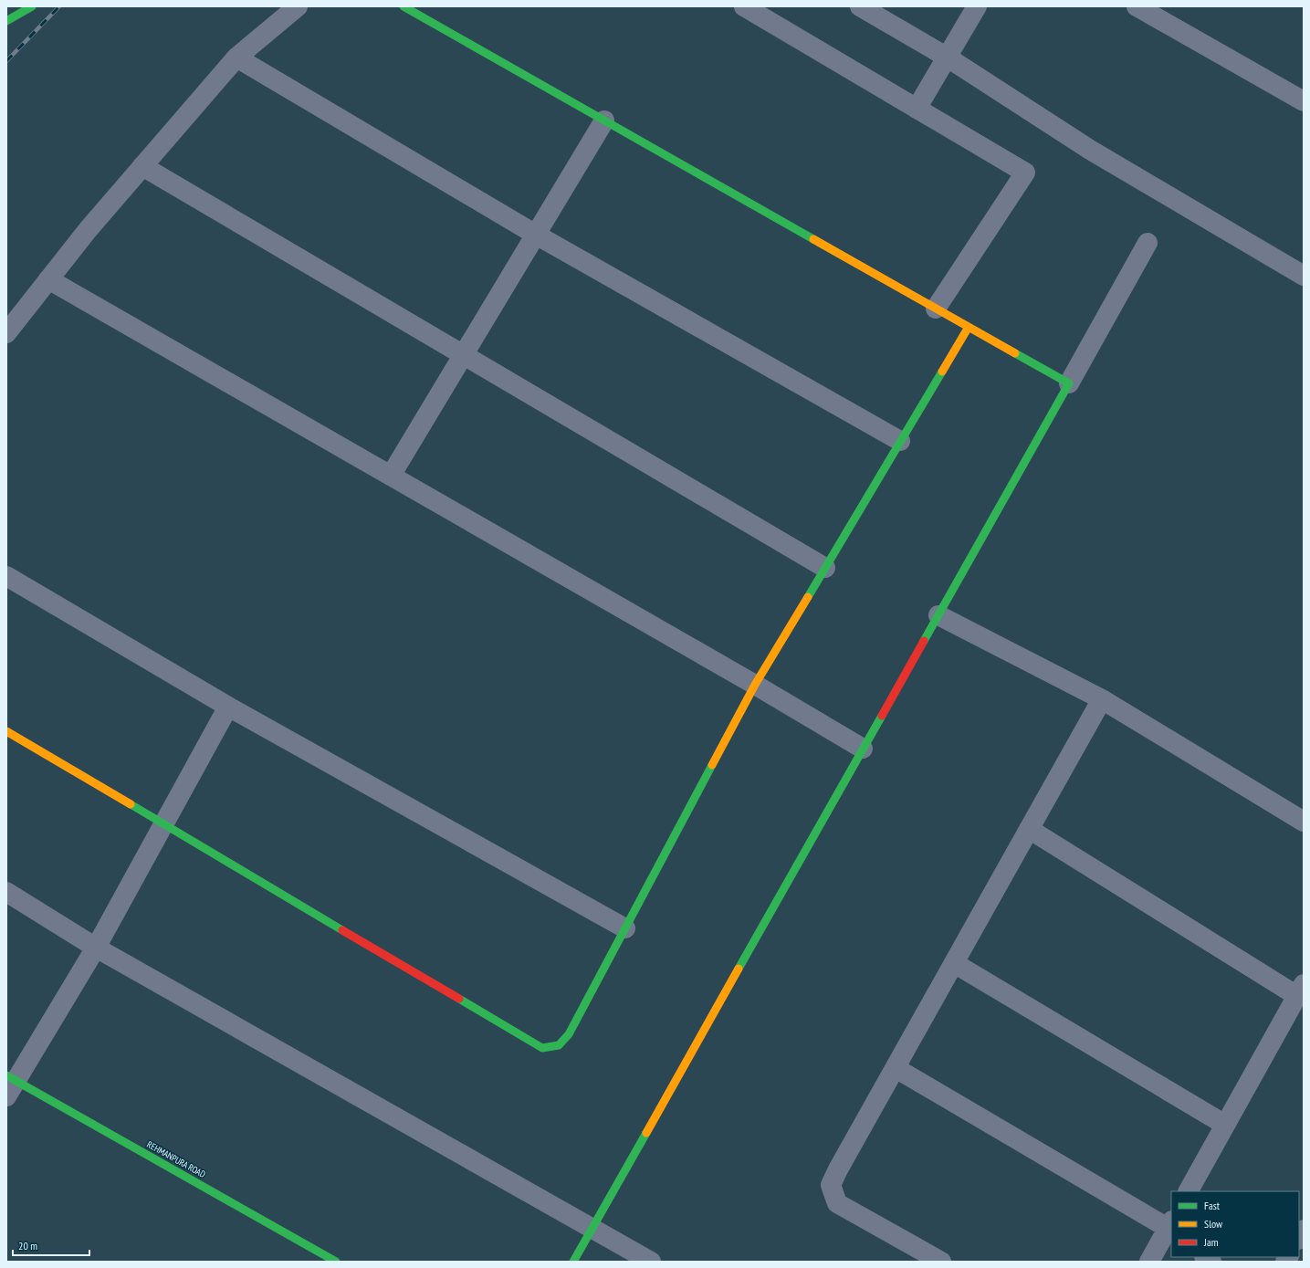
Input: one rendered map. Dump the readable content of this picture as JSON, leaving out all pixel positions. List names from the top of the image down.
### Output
{
  "streets": {
    "street": ["REHMANPURA ROAD"]
  },
  "legend": ["Fast", "Slow", "Jam"],
  "scale_bar": "20 m"
}
